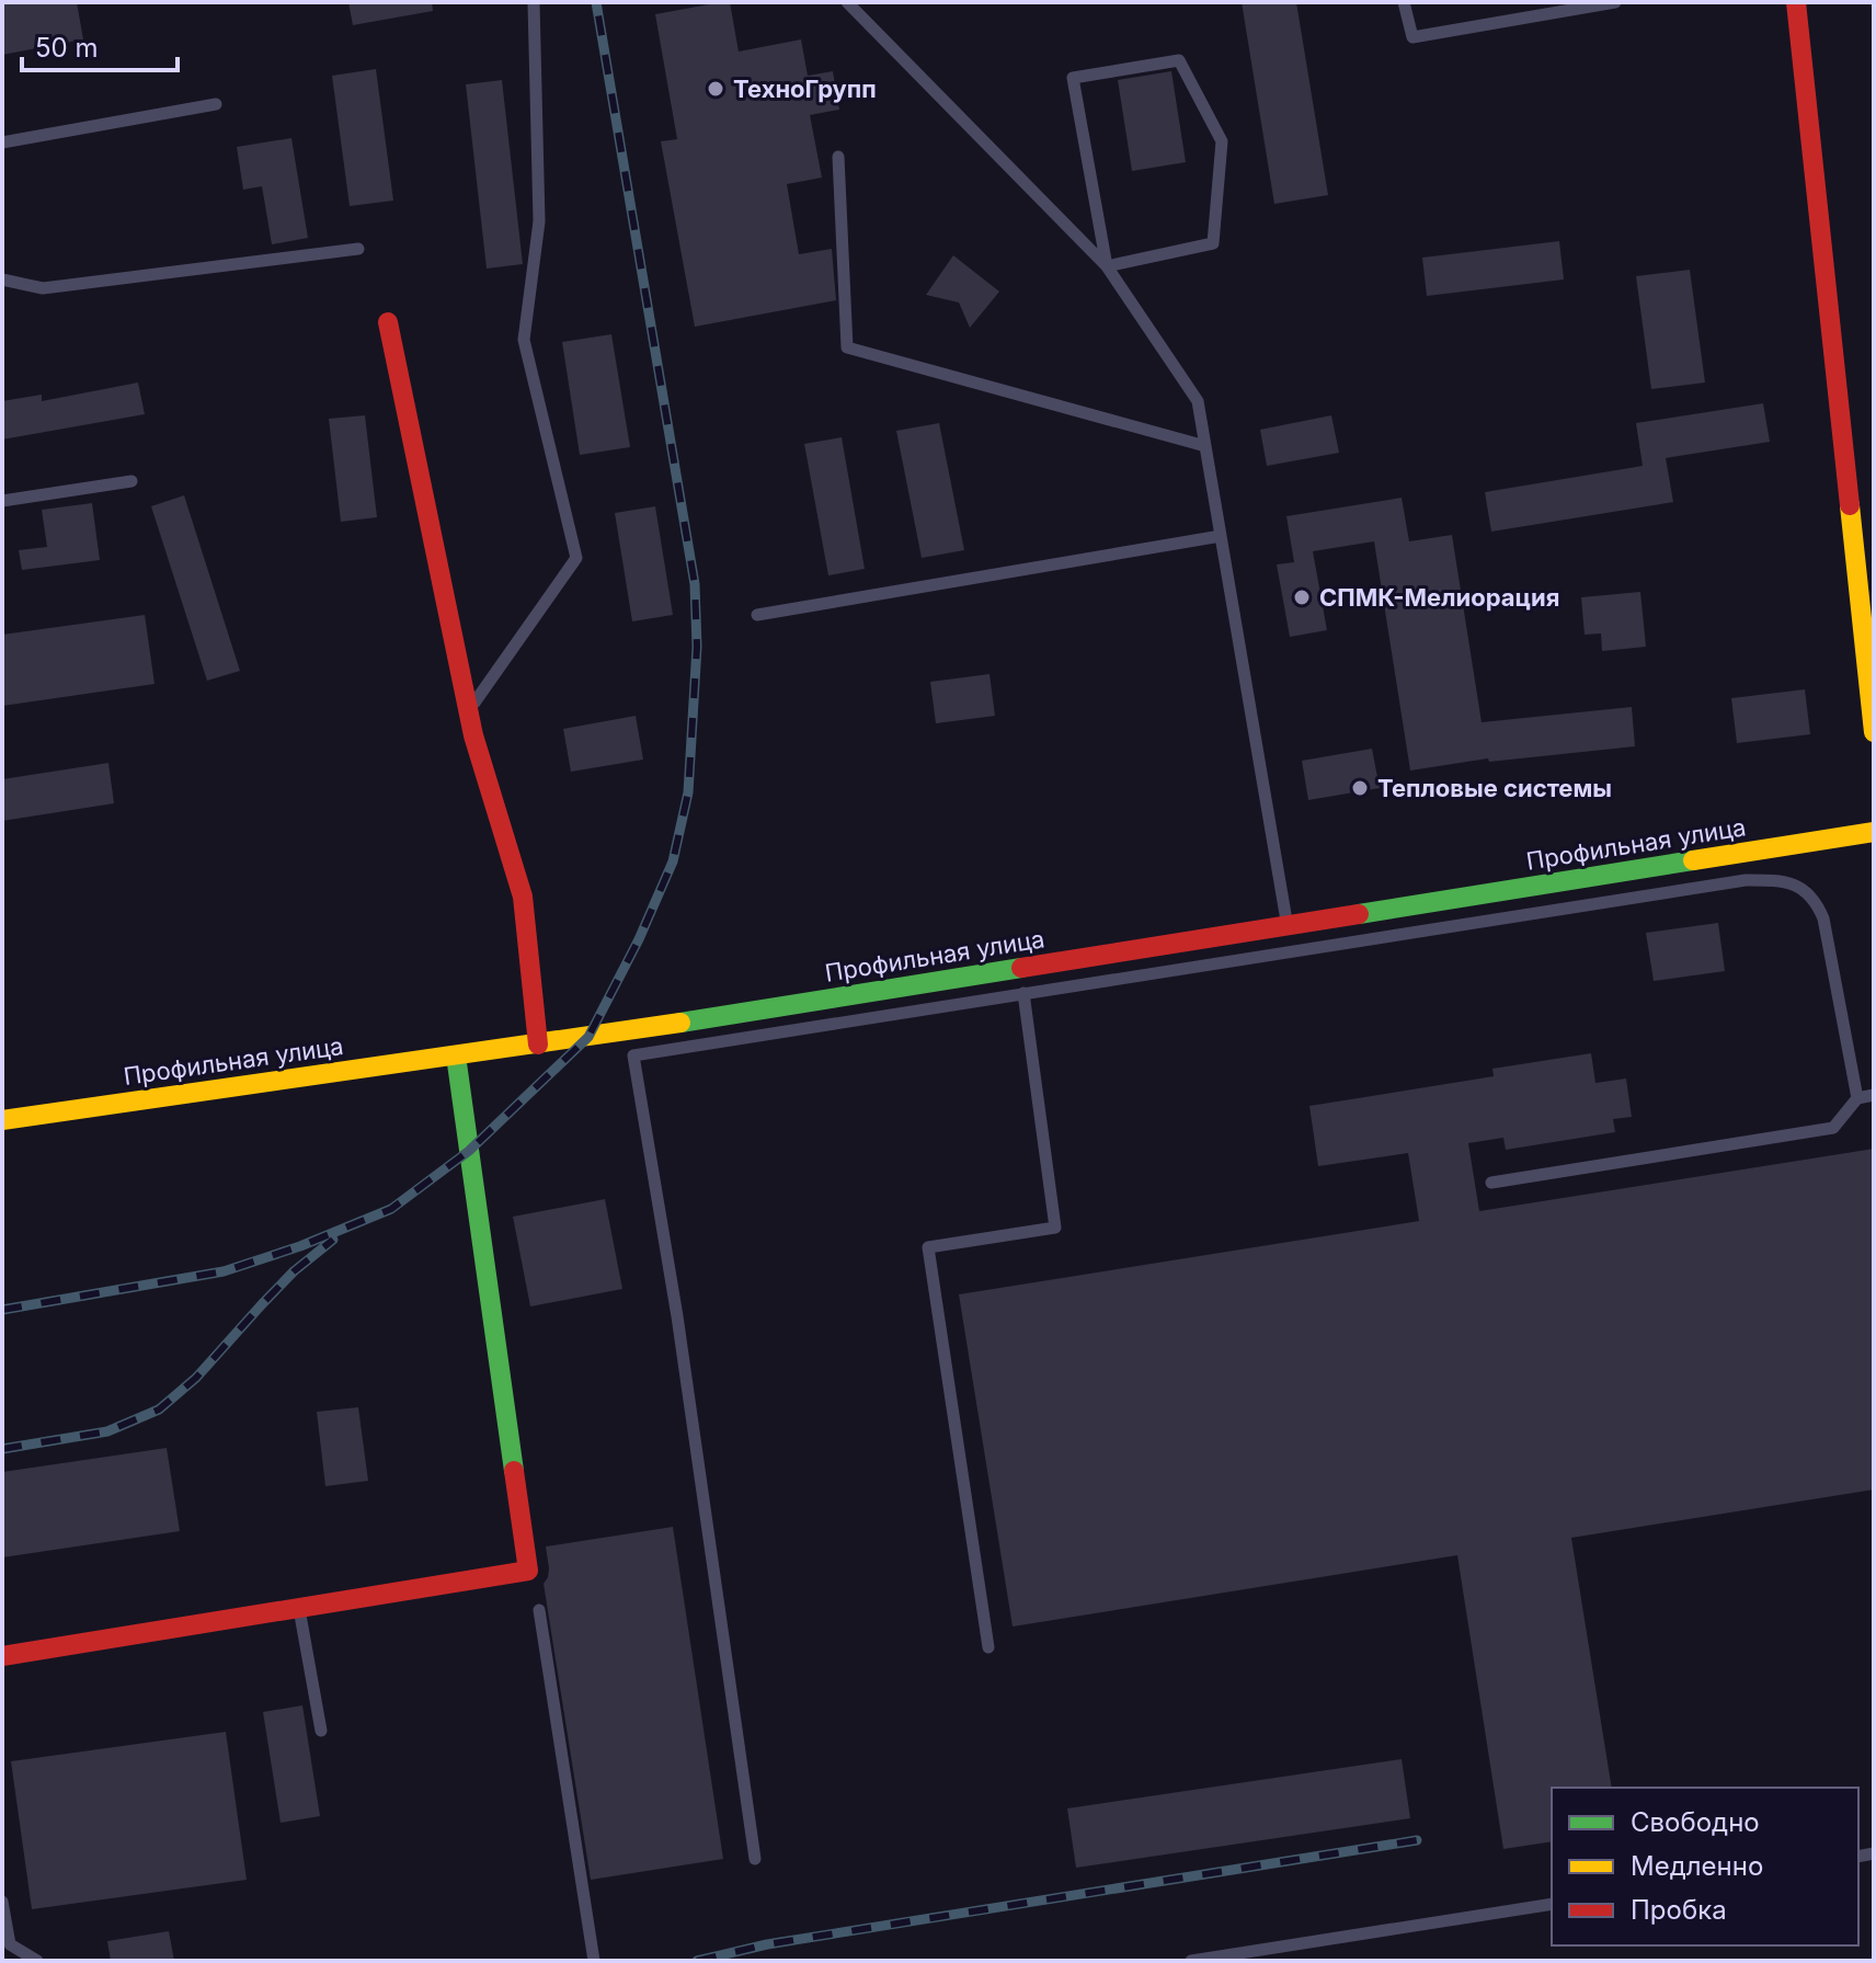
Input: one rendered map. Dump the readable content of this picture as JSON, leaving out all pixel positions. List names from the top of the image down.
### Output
{
  "streets": {
    "street": ["Профильная улица"]
  },
  "places": ["ТехноГрупп", "СПМК-Мелиорация", "Тепловые системы"],
  "legend": ["Свободно", "Медленно", "Пробка"],
  "scale_bar": "50 m"
}
